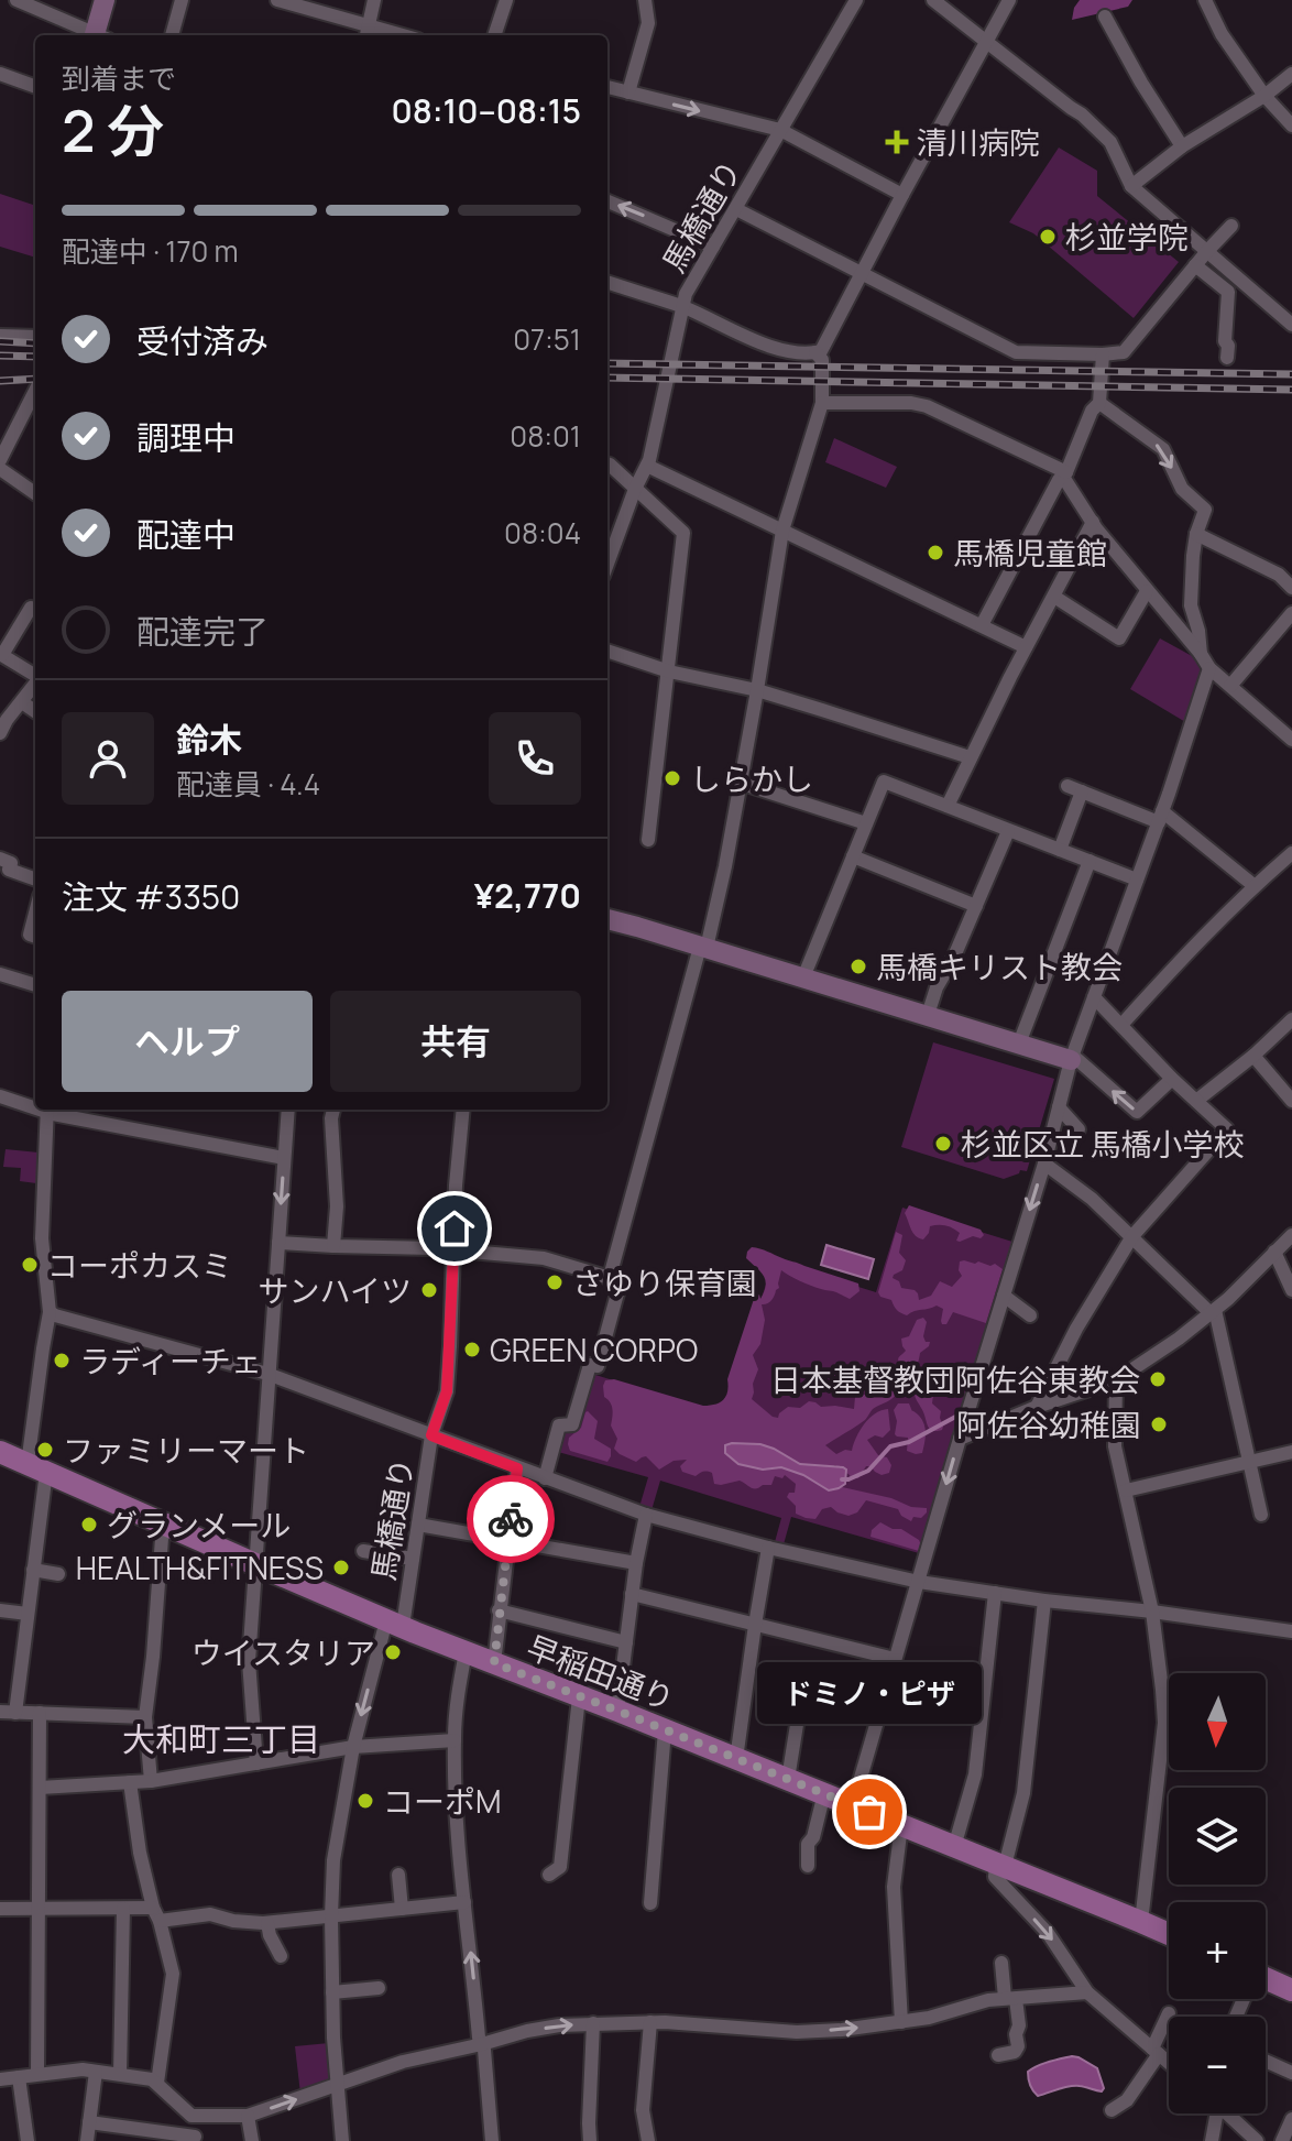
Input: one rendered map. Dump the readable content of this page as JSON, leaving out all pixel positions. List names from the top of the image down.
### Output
{
  "streets": {
    "main road": ["早稲田通り"],
    "street": ["馬橋通り"]
  },
  "crossings": [
    ["馬橋通り", "早稲田通り"]
  ],
  "districts": ["大和町三丁目"],
  "places": {
    "health": ["清川病院"],
    "other": [
      "杉並学院",
      "馬橋児童館",
      "しらかし",
      "馬橋キリスト教会",
      "杉並区立 馬橋小学校",
      "コーポカスミ",
      "さゆり保育園",
      "サンハイツ",
      "GREEN CORPO",
      "ラディーチェ",
      "日本基督教団阿佐谷東教会",
      "阿佐谷幼稚園",
      "ファミリーマート",
      "グランメール",
      "HEALTH&FITNESS",
      "ウイスタリア",
      "コーポM",
      "ドミノ・ピザ"
    ]
  },
  "north": "bottom",
  "page": {
    "heading": ["2 分", "到着まで", "08:10–08:15"],
    "panel": [
      "鈴木",
      "配達員 · 4.4",
      "注文 #3350",
      "¥2,770"
    ],
    "bar": "配達中 · 170 m",
    "list": [
      ["受付済み", "07:51"],
      ["調理中", "08:01"],
      ["配達中", "08:04"],
      "配達完了"
    ],
    "buttons": ["ヘルプ", "共有"],
    "bubble": "ドミノ・ピザ",
    "map_buttons": ["+", "−"]
  }
}
